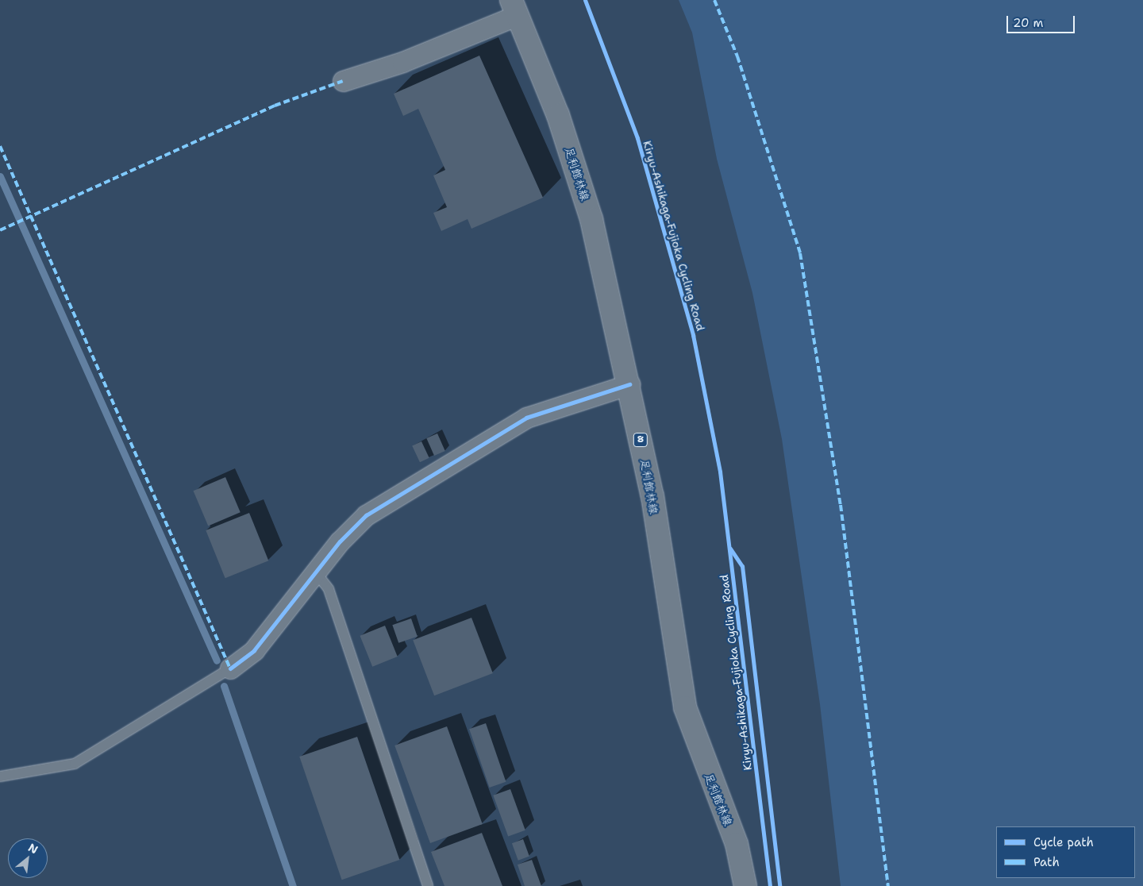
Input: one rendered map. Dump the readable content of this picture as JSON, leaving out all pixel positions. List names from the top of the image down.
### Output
{
  "streets": {
    "main road": ["足利館林線", "8"],
    "cycle path": ["Kiryu-Ashikaga-Fujioka Cycling Road"]
  },
  "legend": ["Cycle path", "Path"],
  "scale_bar": "20 m",
  "north": "top right"
}
